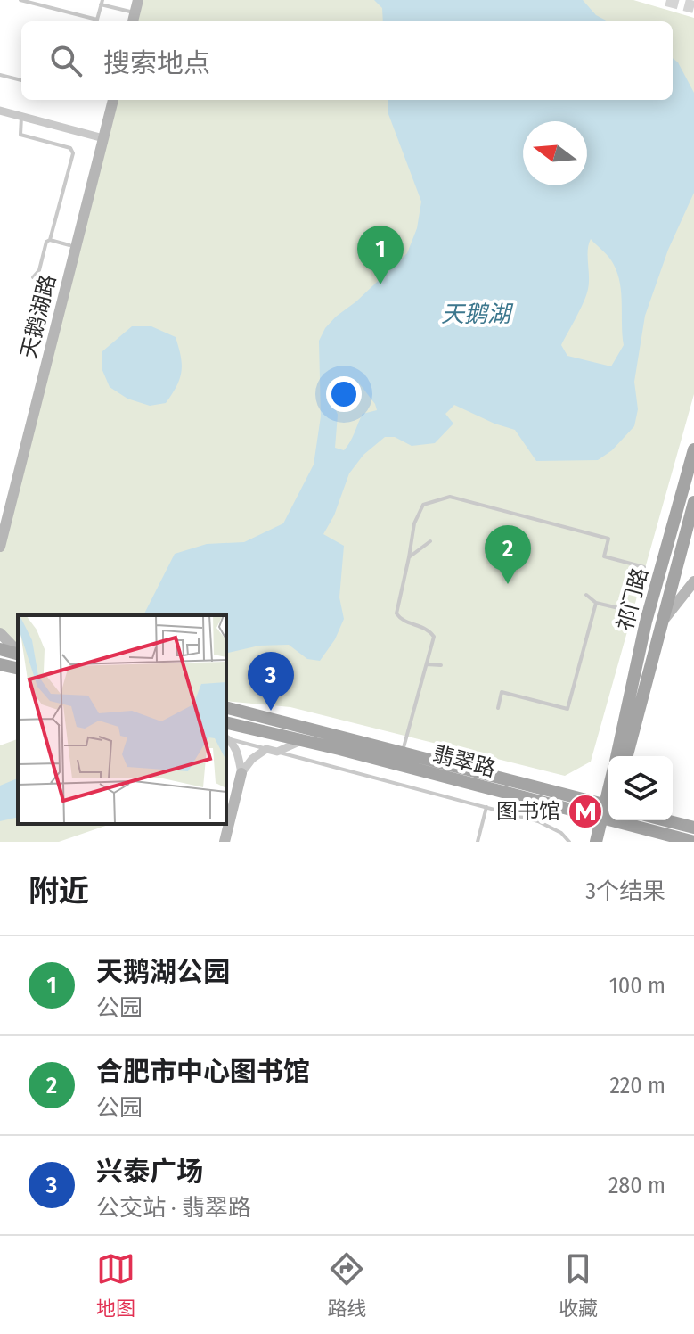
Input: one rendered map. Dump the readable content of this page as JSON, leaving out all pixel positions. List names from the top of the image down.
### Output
{
  "streets": {
    "main road": ["祁门路", "翡翠路"],
    "street": ["天鹅湖路"]
  },
  "water": ["天鹅湖"],
  "places": {
    "metro station": ["图书馆"]
  },
  "north": "left",
  "page": {
    "search": "搜索地点",
    "pins": ["1", "2", "3"],
    "heading": ["附近", "3个结果"],
    "list": [
      {
        "mark": "1",
        "name": "天鹅湖公园",
        "note": "公园",
        "value": "100 m"
      },
      {
        "mark": "2",
        "name": "合肥市中心图书馆",
        "note": "公园",
        "value": "220 m"
      },
      {
        "mark": "3",
        "name": "兴泰广场",
        "note": "公交站 · 翡翠路",
        "value": "280 m"
      }
    ],
    "nav": ["地图", "路线", "收藏"]
  }
}
